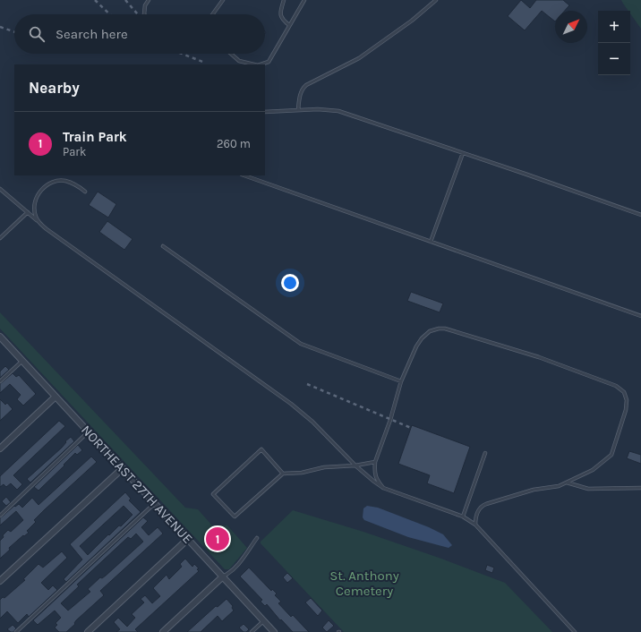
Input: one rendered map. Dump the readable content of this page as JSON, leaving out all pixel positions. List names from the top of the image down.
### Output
{
  "streets": {
    "street": ["NORTHEAST 27TH AVENUE"]
  },
  "parks": ["St. Anthony Cemetery"],
  "north": "top right",
  "page": {
    "map_buttons": ["+", "−"],
    "search": "Search here",
    "heading": "Nearby",
    "list": [
      {
        "mark": "1",
        "name": "Train Park",
        "note": "Park",
        "value": "260 m"
      }
    ],
    "pins": "1"
  }
}
